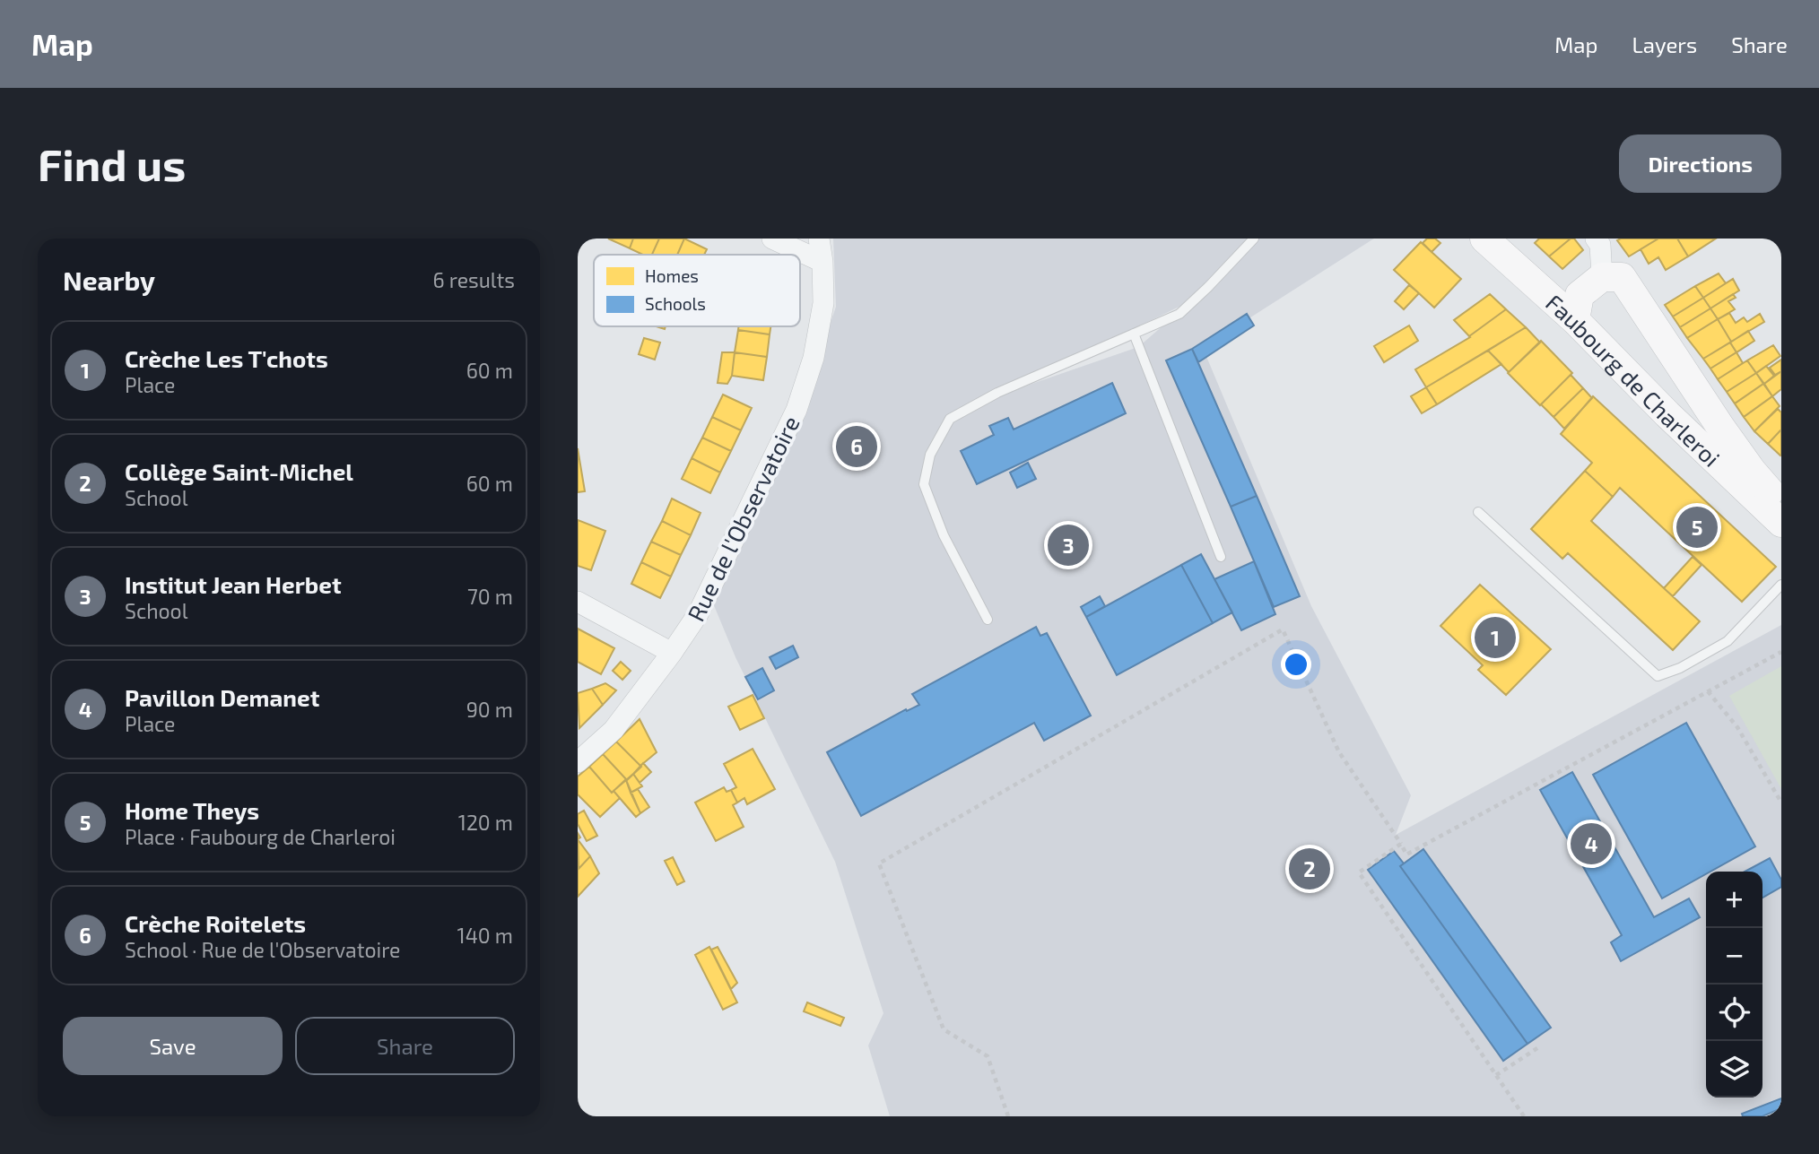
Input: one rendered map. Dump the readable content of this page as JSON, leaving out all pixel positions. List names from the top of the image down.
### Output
{
  "streets": {
    "main road": ["Faubourg de Charleroi"],
    "street": ["Rue de l'Observatoire"]
  },
  "legend": ["Homes", "Schools"],
  "page": {
    "header": "Map",
    "nav": ["Map", "Layers", "Share"],
    "buttons": [
      "Directions",
      ["Save", "Share"]
    ],
    "title": "Find us",
    "heading": ["Nearby", "6 results"],
    "list": [
      {
        "mark": "1",
        "name": "Crèche Les T'chots",
        "note": "Place",
        "value": "60 m"
      },
      {
        "mark": "2",
        "name": "Collège Saint-Michel",
        "note": "School",
        "value": "60 m"
      },
      {
        "mark": "3",
        "name": "Institut Jean Herbet",
        "note": "School",
        "value": "70 m"
      },
      {
        "mark": "4",
        "name": "Pavillon Demanet",
        "note": "Place",
        "value": "90 m"
      },
      {
        "mark": "5",
        "name": "Home Theys",
        "note": "Place · Faubourg de Charleroi",
        "value": "120 m"
      },
      {
        "mark": "6",
        "name": "Crèche Roitelets",
        "note": "School · Rue de l'Observatoire",
        "value": "140 m"
      }
    ],
    "pins": [
      "6",
      "5",
      "3",
      "1",
      "4",
      "2"
    ],
    "map_buttons": ["+", "−"]
  }
}
